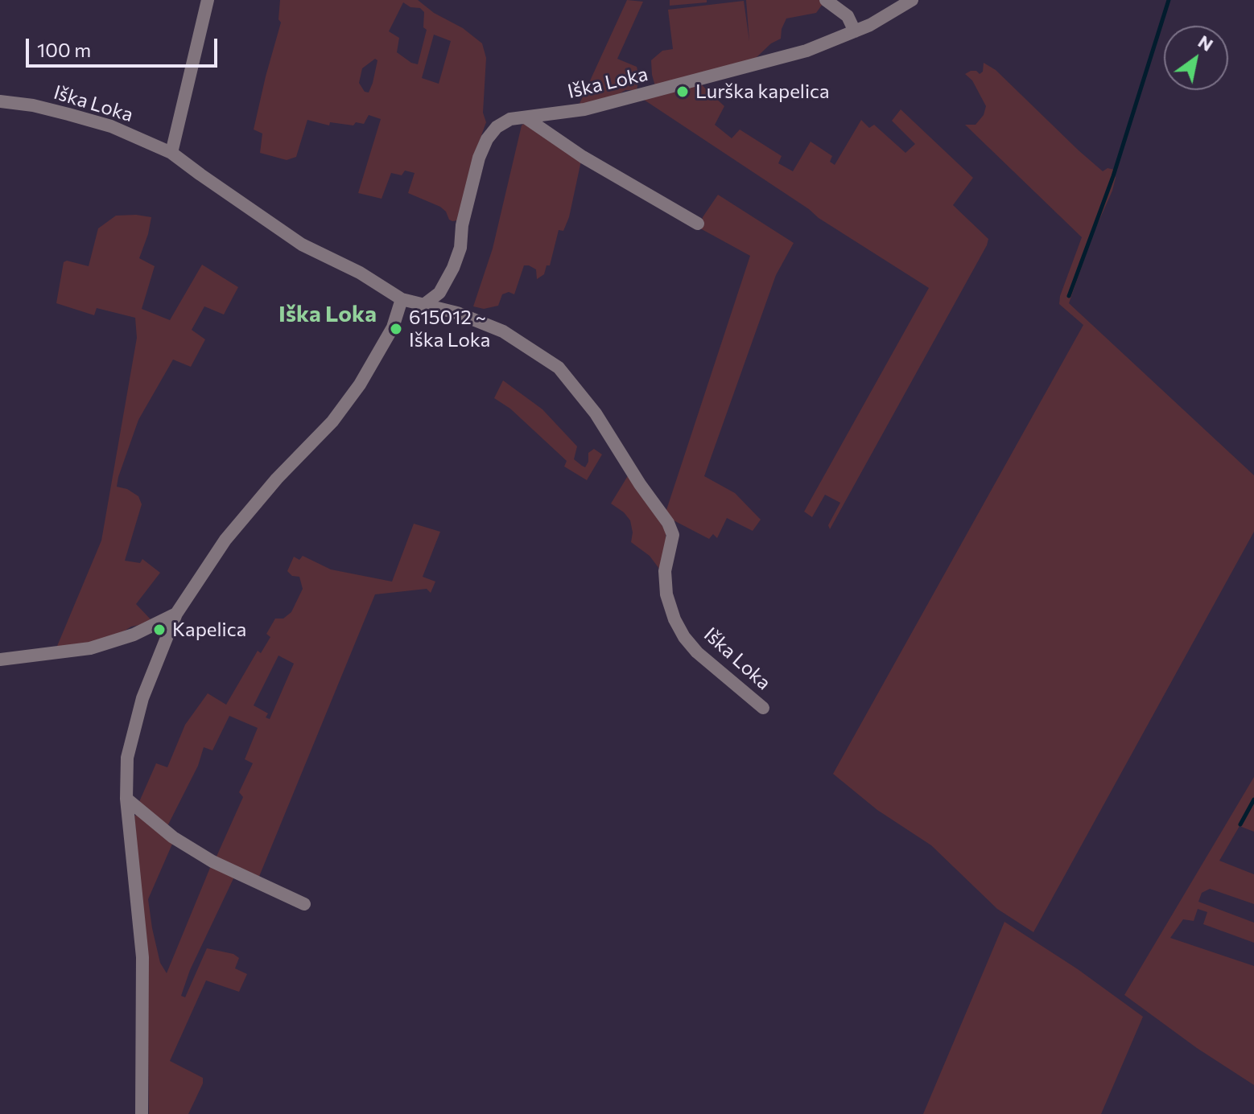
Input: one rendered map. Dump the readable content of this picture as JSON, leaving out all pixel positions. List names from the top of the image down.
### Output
{
  "streets": {
    "street": ["Iška Loka"]
  },
  "districts": ["Iška Loka"],
  "places": ["Lurška kapelica", "615012 ~ Iška Loka", "Kapelica"],
  "scale_bar": "100 m",
  "north": "top right"
}
